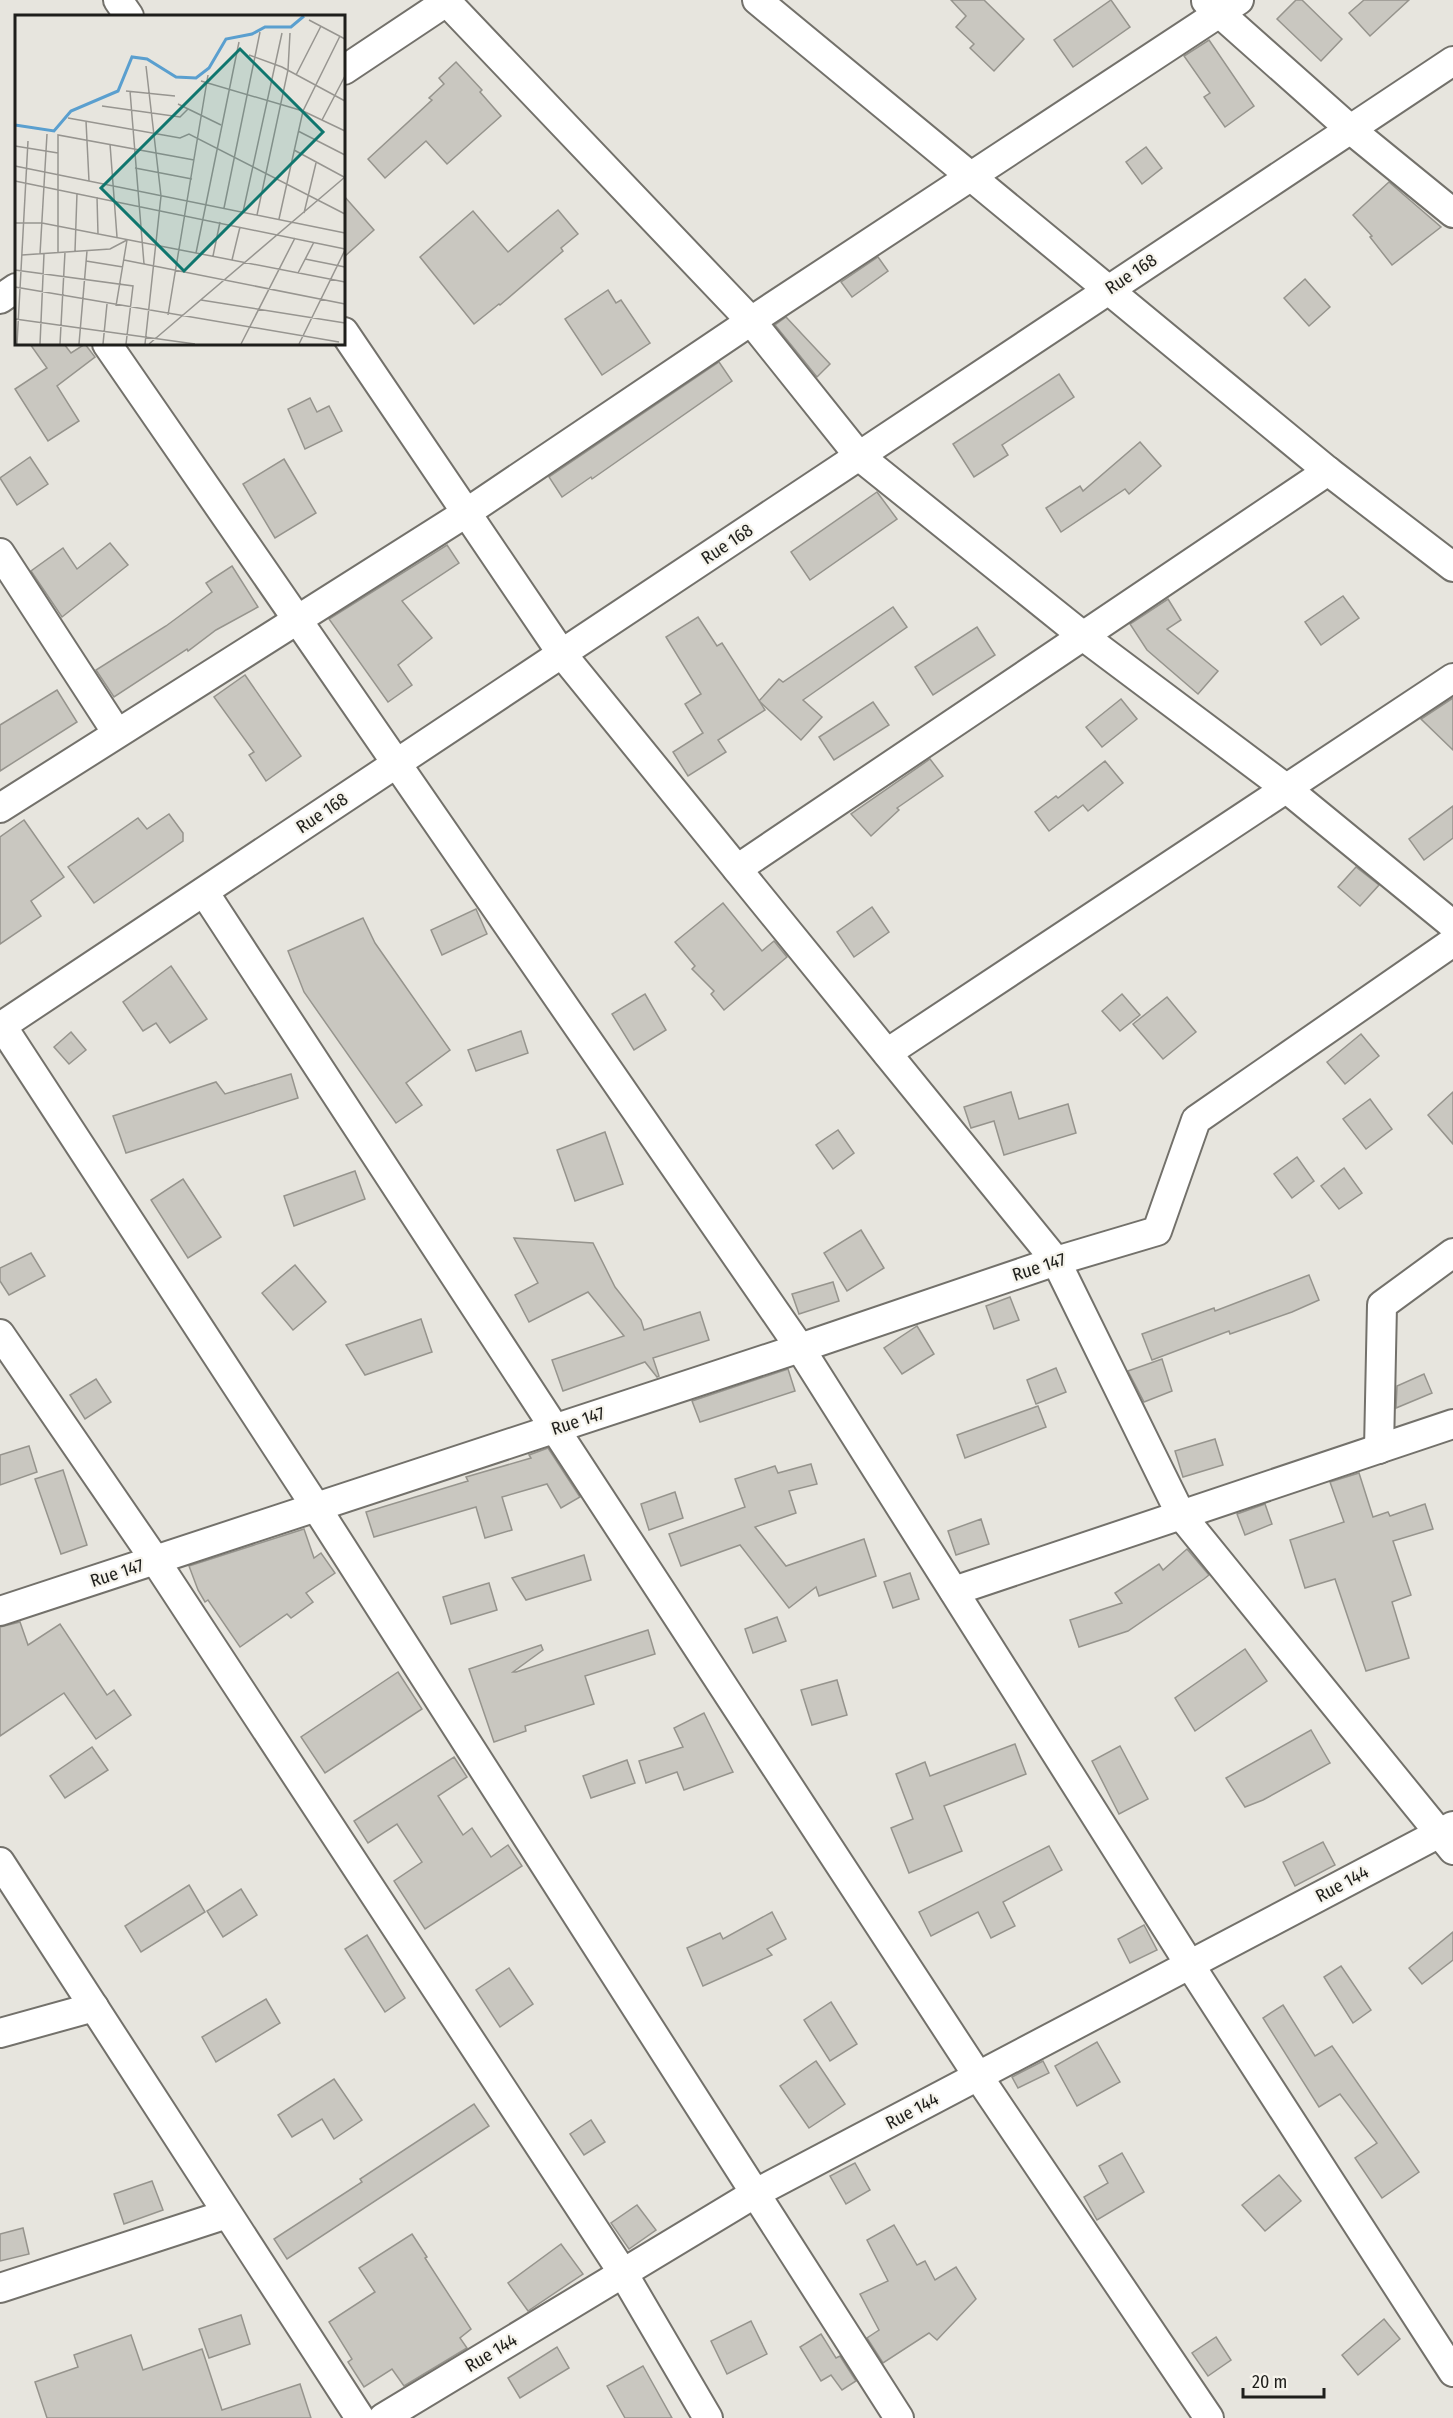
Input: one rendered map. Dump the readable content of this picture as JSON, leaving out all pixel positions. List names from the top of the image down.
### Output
{
  "streets": {
    "street": ["Rue 168", "Rue 147", "Rue 144"]
  },
  "scale_bar": "20 m"
}
